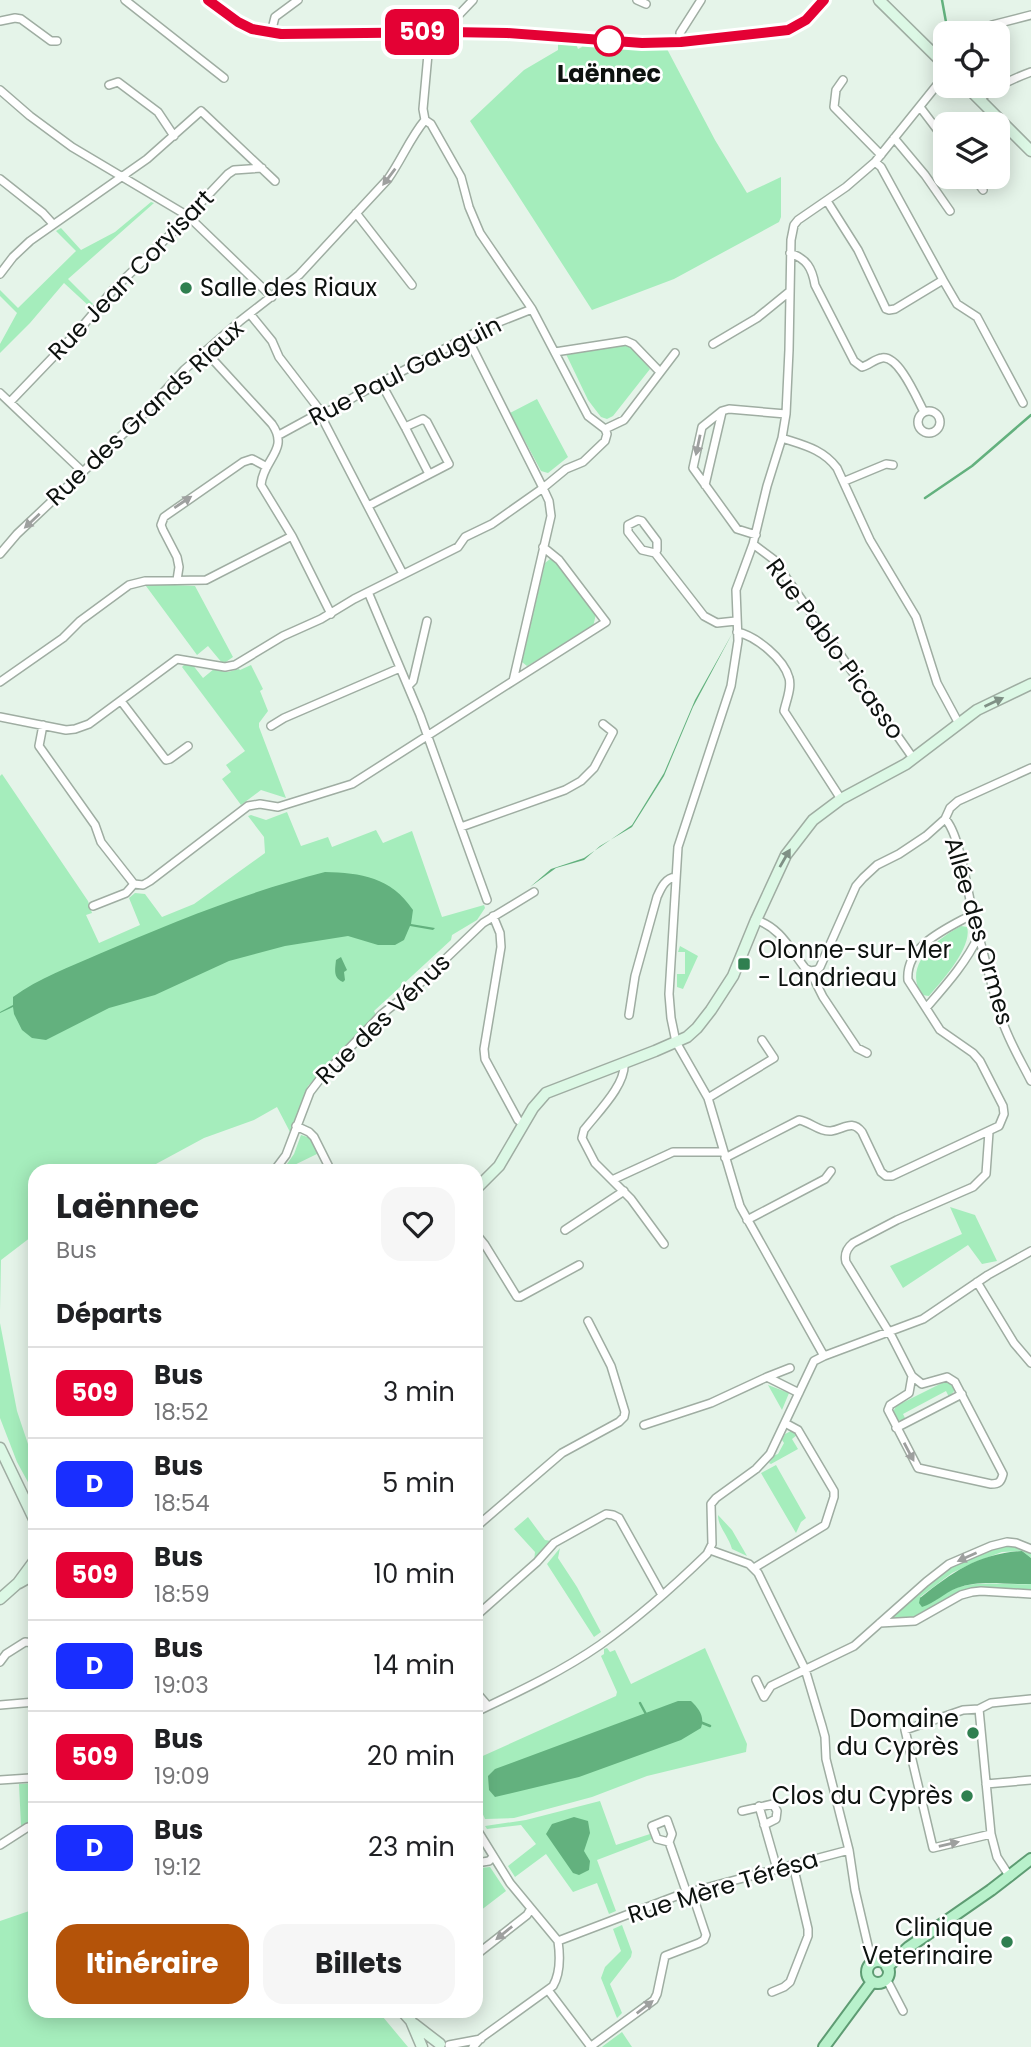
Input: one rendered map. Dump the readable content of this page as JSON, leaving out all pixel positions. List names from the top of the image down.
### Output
{
  "streets": {
    "street": [
      "Rue Jean Corvisart",
      "Rue Paul Gauguin",
      "Rue des Grands Riaux",
      "Rue Pablo Picasso",
      "Allée des Ormes",
      "Rue des Vénus",
      "Rue Mère Térésa"
    ]
  },
  "one_way": ["Rue des Grands Riaux"],
  "places": {
    "other": [
      "Laënnec",
      "Salle des Riaux",
      "Domaine du Cyprès",
      "Clos du Cyprès",
      "Clinique Veterinaire"
    ],
    "transit": ["Olonne-sur-Mer - Landrieau"]
  },
  "lines": ["bus line 509"],
  "page": {
    "on_map": "509",
    "heading": [
      ["Laënnec", "Bus"],
      "Départs"
    ],
    "list": [
      {
        "mark": "509",
        "name": "Bus",
        "note": "18:52",
        "value": "3 min"
      },
      {
        "mark": "D",
        "name": "Bus",
        "note": "18:54",
        "value": "5 min"
      },
      {
        "mark": "509",
        "name": "Bus",
        "note": "18:59",
        "value": "10 min"
      },
      {
        "mark": "D",
        "name": "Bus",
        "note": "19:03",
        "value": "14 min"
      },
      {
        "mark": "509",
        "name": "Bus",
        "note": "19:09",
        "value": "20 min"
      },
      {
        "mark": "D",
        "name": "Bus",
        "note": "19:12",
        "value": "23 min"
      }
    ],
    "buttons": ["Itinéraire", "Billets"]
  }
}
